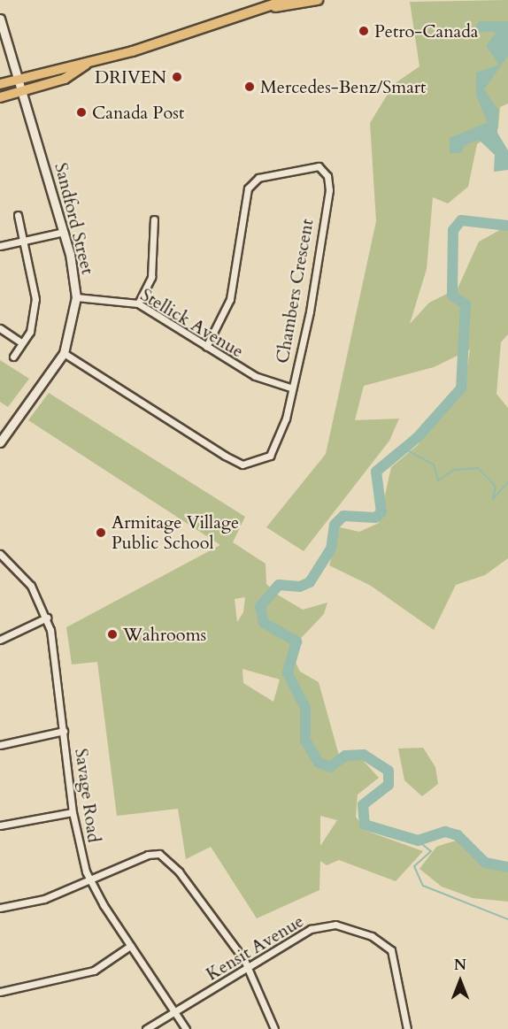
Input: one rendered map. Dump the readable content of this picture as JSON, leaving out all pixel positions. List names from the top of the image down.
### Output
{
  "streets": {
    "street": [
      "Sandford Street",
      "Chambers Crescent",
      "Stellick Avenue",
      "Savage Road",
      "Kensit Avenue"
    ]
  },
  "crossings": [
    ["Sandford Street", "Chambers Crescent"],
    ["Sandford Street", "Stellick Avenue"],
    ["Chambers Crescent", "Stellick Avenue"],
    ["Savage Road", "Kensit Avenue"]
  ],
  "places": [
    "Petro-Canada",
    "DRIVEN",
    "Mercedes-Benz/Smart",
    "Canada Post",
    "Armitage Village Public School",
    "Wahrooms"
  ],
  "north": "top"
}
